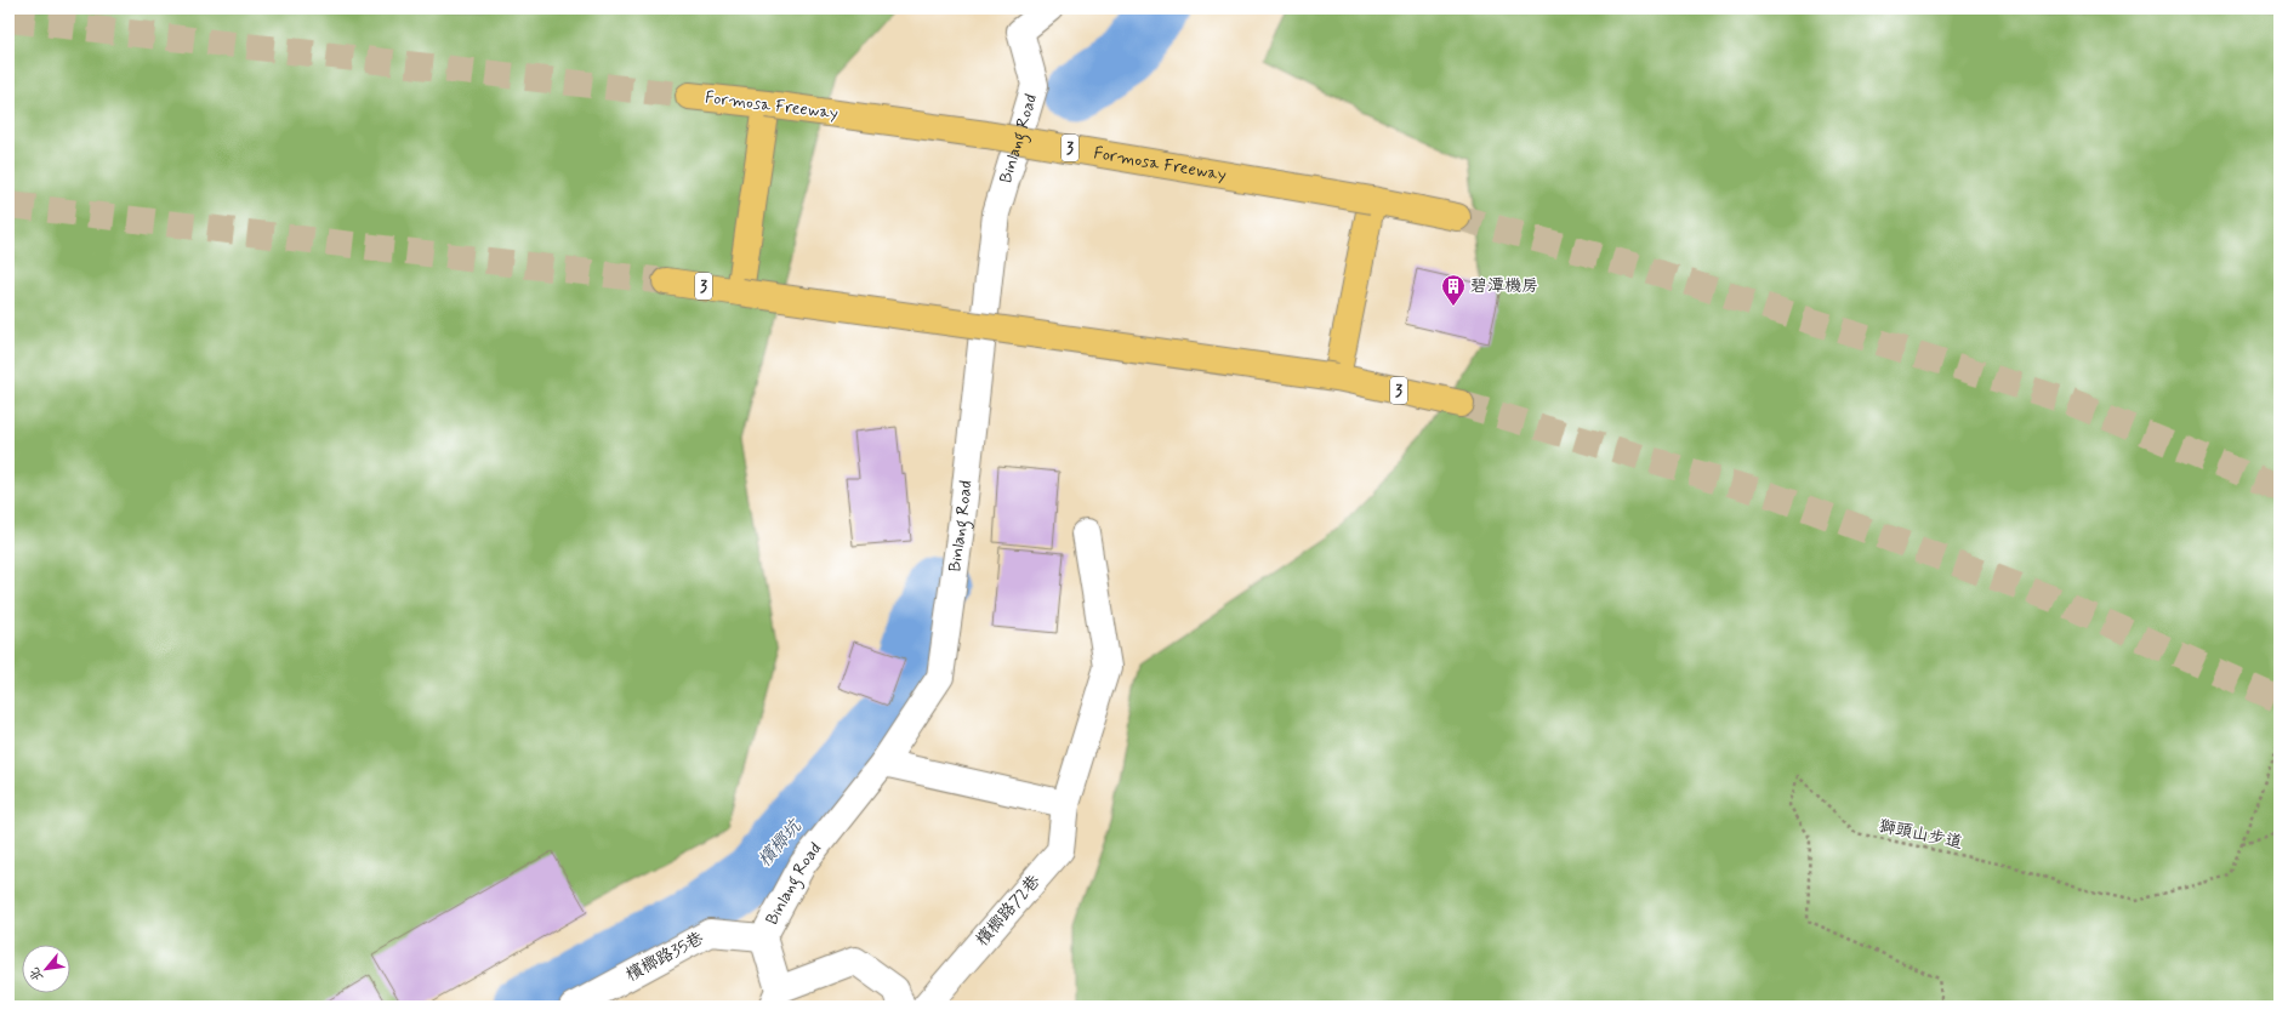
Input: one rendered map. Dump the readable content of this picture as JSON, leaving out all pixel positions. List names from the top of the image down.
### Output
{
  "streets": {
    "highway": ["Formosa Freeway", "3"],
    "street": ["Binlang Road", "檳榔路72巷", "檳榔路35巷"],
    "path": ["獅頭山步道"]
  },
  "crossings": [
    ["Binlang Road", "檳榔路35巷"]
  ],
  "water": ["檳榔坑"],
  "places": {
    "building": ["碧潭機房"]
  },
  "north": "bottom left"
}
